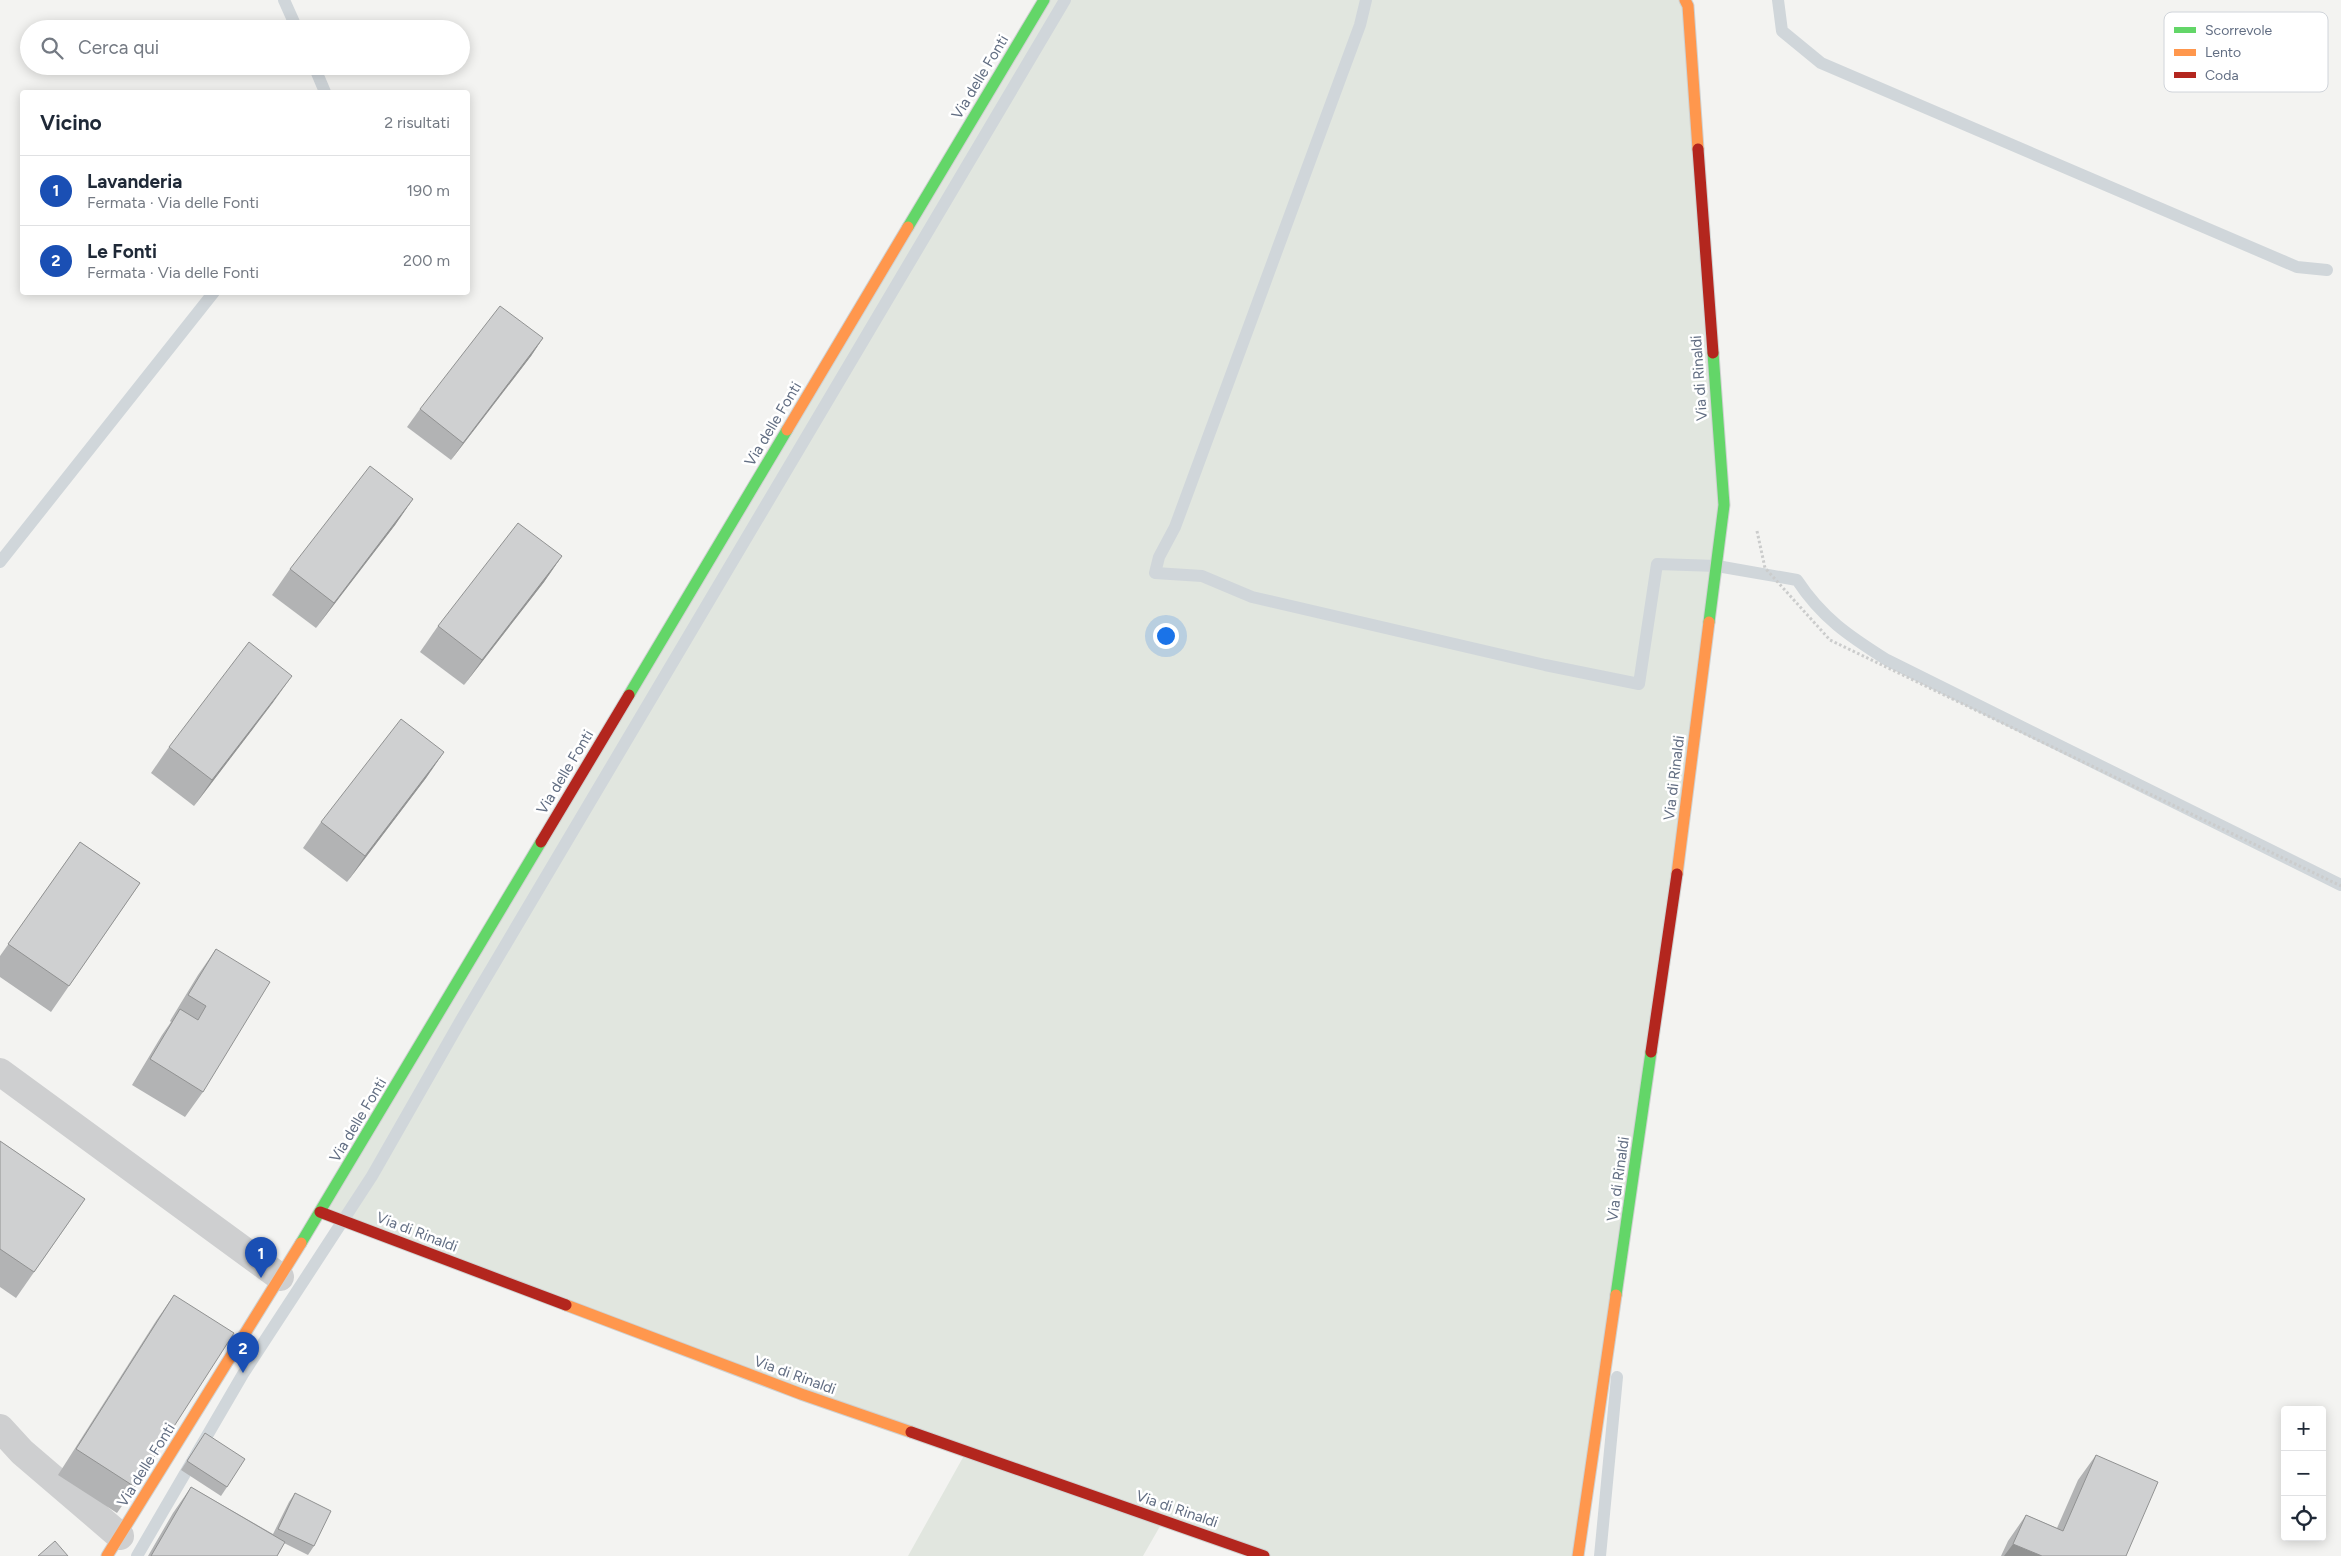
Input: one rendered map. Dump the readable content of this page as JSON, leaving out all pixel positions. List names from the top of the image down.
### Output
{
  "streets": {
    "street": ["Via delle Fonti", "Via di Rinaldi"]
  },
  "crossings": [
    ["Via delle Fonti", "Via di Rinaldi"]
  ],
  "legend": ["Scorrevole", "Lento", "Coda"],
  "page": {
    "search": "Cerca qui",
    "heading": ["Vicino", "2 risultati"],
    "list": [
      {
        "mark": "1",
        "name": "Lavanderia",
        "note": "Fermata · Via delle Fonti",
        "value": "190 m"
      },
      {
        "mark": "2",
        "name": "Le Fonti",
        "note": "Fermata · Via delle Fonti",
        "value": "200 m"
      }
    ],
    "pins": ["1", "2"],
    "map_buttons": ["+", "−"]
  }
}
